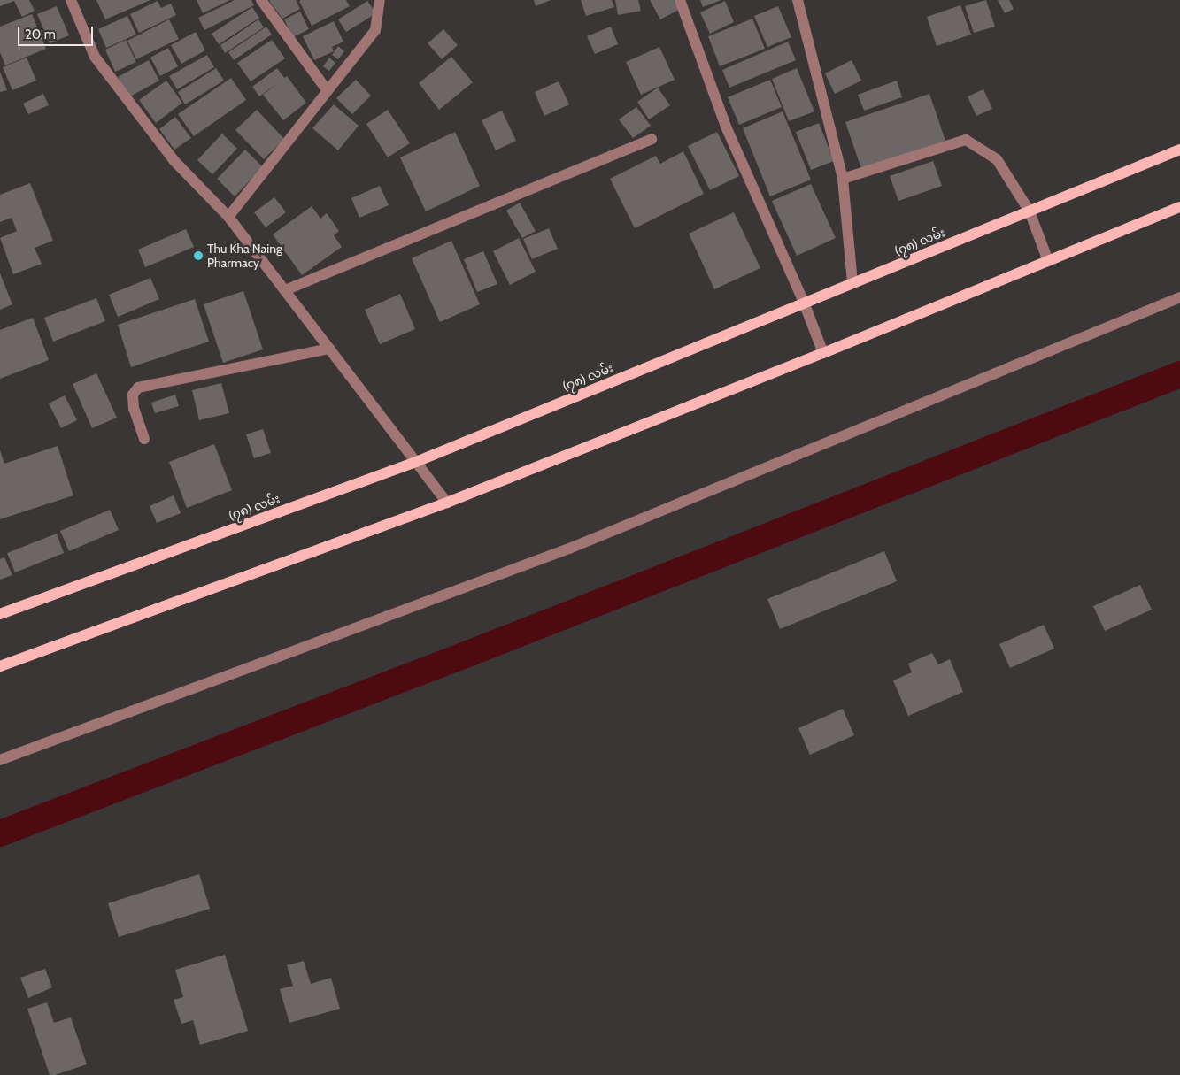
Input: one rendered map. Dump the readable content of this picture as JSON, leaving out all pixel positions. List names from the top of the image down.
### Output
{
  "streets": {
    "main road": ["(၇၈) လမ်း"]
  },
  "places": ["Thu Kha Naing Pharmacy"],
  "scale_bar": "20 m"
}
